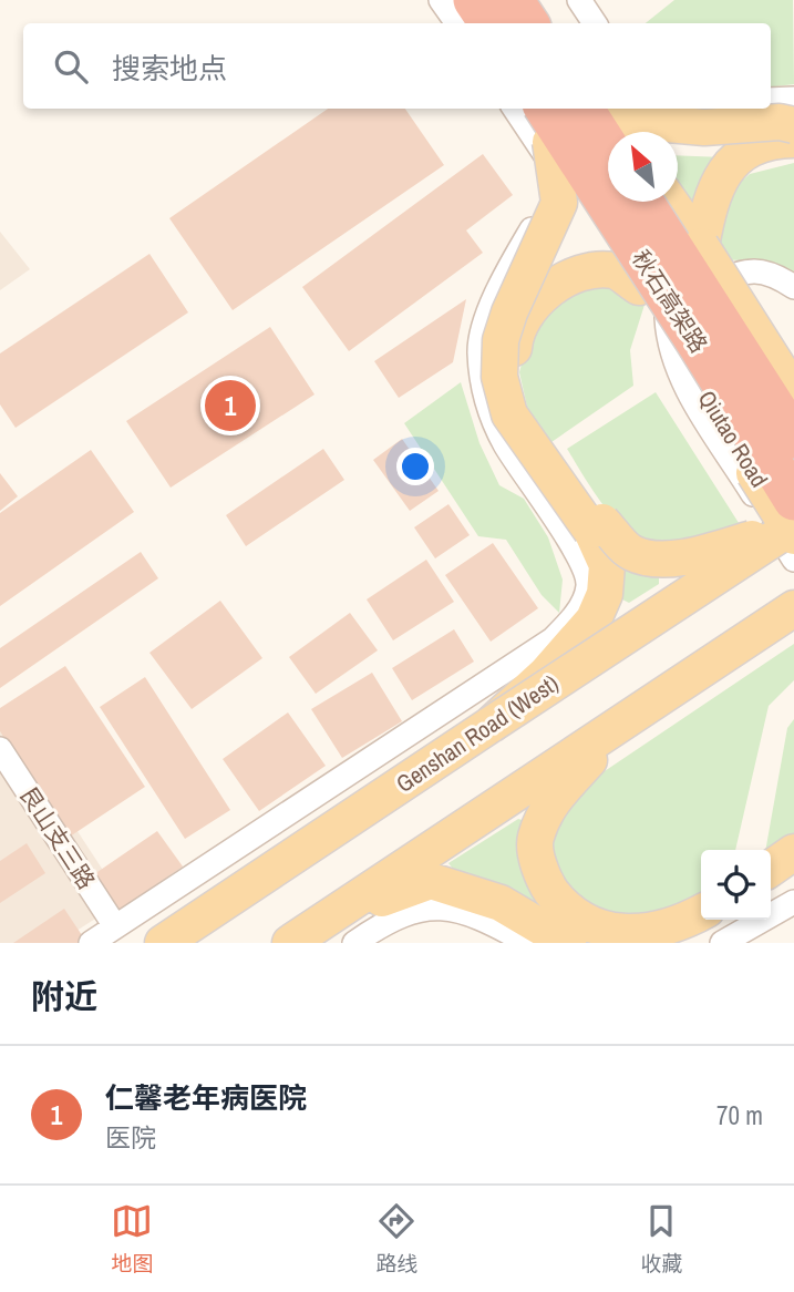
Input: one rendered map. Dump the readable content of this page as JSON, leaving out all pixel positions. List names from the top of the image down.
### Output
{
  "streets": {
    "highway": ["秋石高架路"],
    "main road": ["Qiutao Road", "Genshan Road (West)"],
    "street": ["艮山支三路"]
  },
  "crossings": [
    ["秋石高架路", "Qiutao Road"]
  ],
  "north": "top left",
  "page": {
    "search": "搜索地点",
    "pins": "1",
    "heading": "附近",
    "list": [
      {
        "mark": "1",
        "name": "仁馨老年病医院",
        "note": "医院",
        "value": "70 m"
      }
    ],
    "nav": ["地图", "路线", "收藏"]
  }
}
